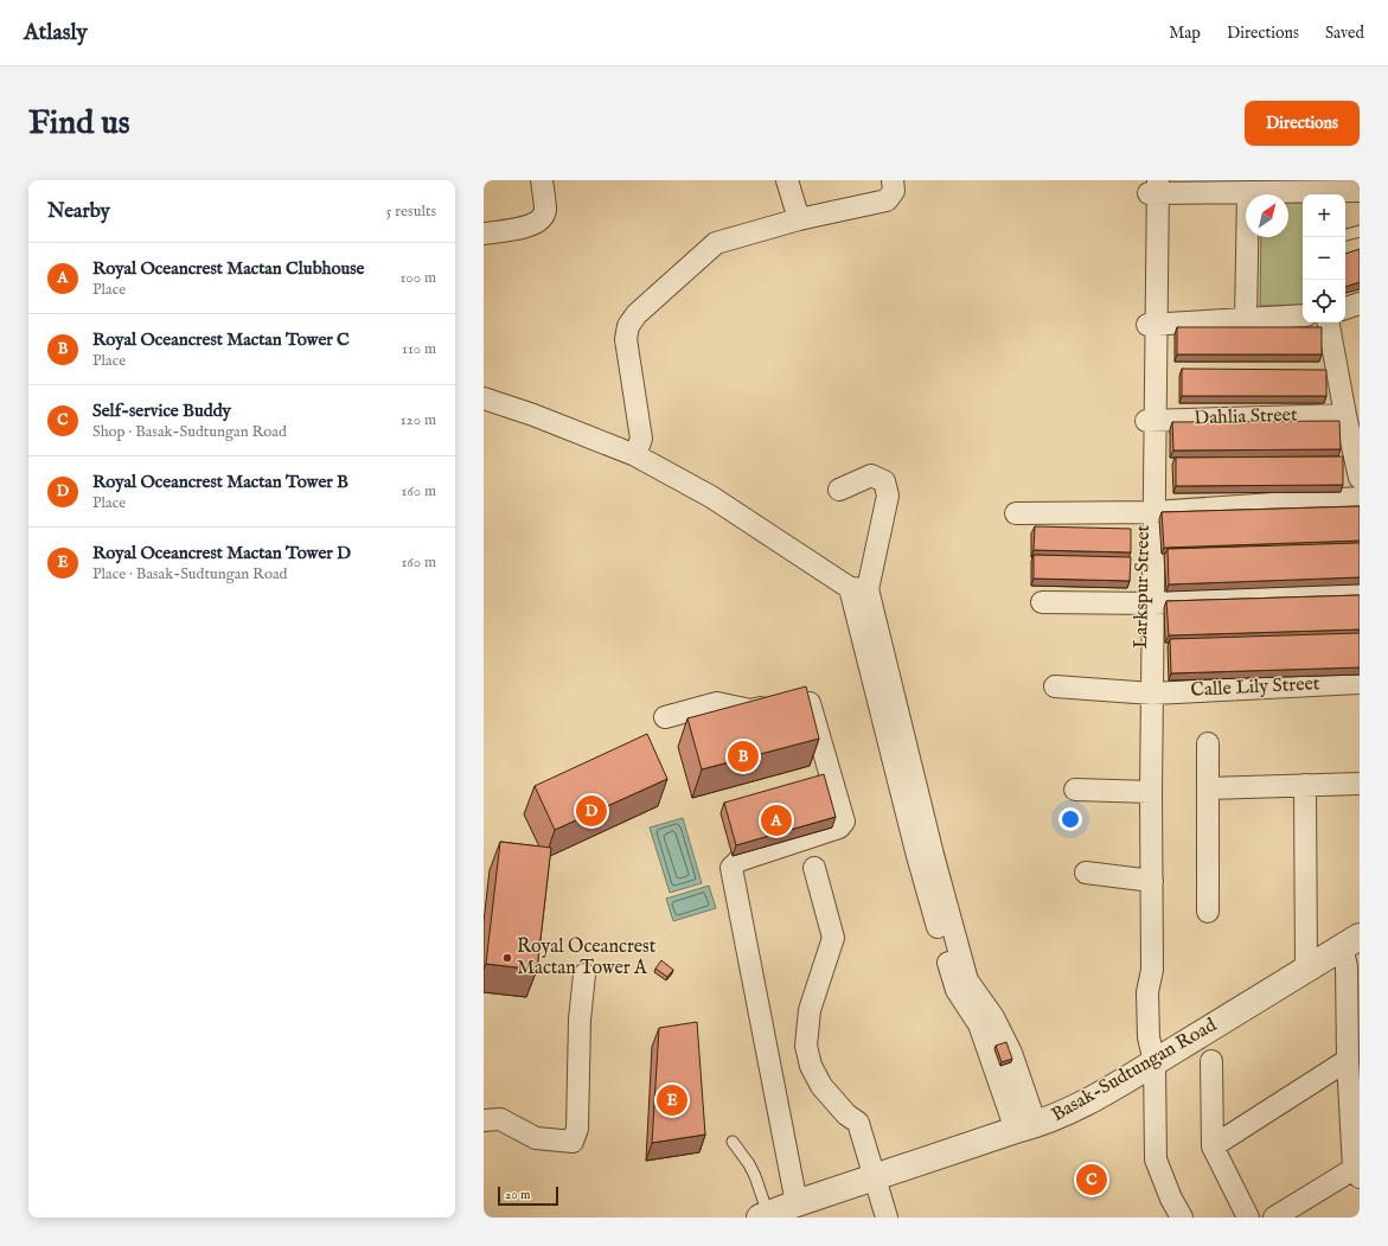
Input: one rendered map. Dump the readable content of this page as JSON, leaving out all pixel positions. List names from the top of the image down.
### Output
{
  "streets": {
    "street": [
      "Dahlia Street",
      "Larkspur Street",
      "Calle Lily Street",
      "Basak-Sudtungan Road"
    ]
  },
  "crossings": [
    ["Dahlia Street", "Larkspur Street"],
    ["Larkspur Street", "Calle Lily Street"],
    ["Larkspur Street", "Basak-Sudtungan Road"]
  ],
  "places": ["Royal Oceancrest Mactan Tower A"],
  "scale_bar": "20 m",
  "north": "top right",
  "page": {
    "header": "Atlasly",
    "nav": ["Map", "Directions", "Saved"],
    "buttons": "Directions",
    "title": "Find us",
    "heading": ["Nearby", "5 results"],
    "map_buttons": ["+", "−"],
    "list": [
      {
        "mark": "A",
        "name": "Royal Oceancrest Mactan Clubhouse",
        "note": "Place",
        "value": "100 m"
      },
      {
        "mark": "B",
        "name": "Royal Oceancrest Mactan Tower C",
        "note": "Place",
        "value": "110 m"
      },
      {
        "mark": "C",
        "name": "Self-service Buddy",
        "note": "Shop · Basak-Sudtungan Road",
        "value": "120 m"
      },
      {
        "mark": "D",
        "name": "Royal Oceancrest Mactan Tower B",
        "note": "Place",
        "value": "160 m"
      },
      {
        "mark": "E",
        "name": "Royal Oceancrest Mactan Tower D",
        "note": "Place · Basak-Sudtungan Road",
        "value": "160 m"
      }
    ],
    "pins": [
      "B",
      "D",
      "A",
      "E",
      "C"
    ],
    "scale": "20 m"
  }
}
